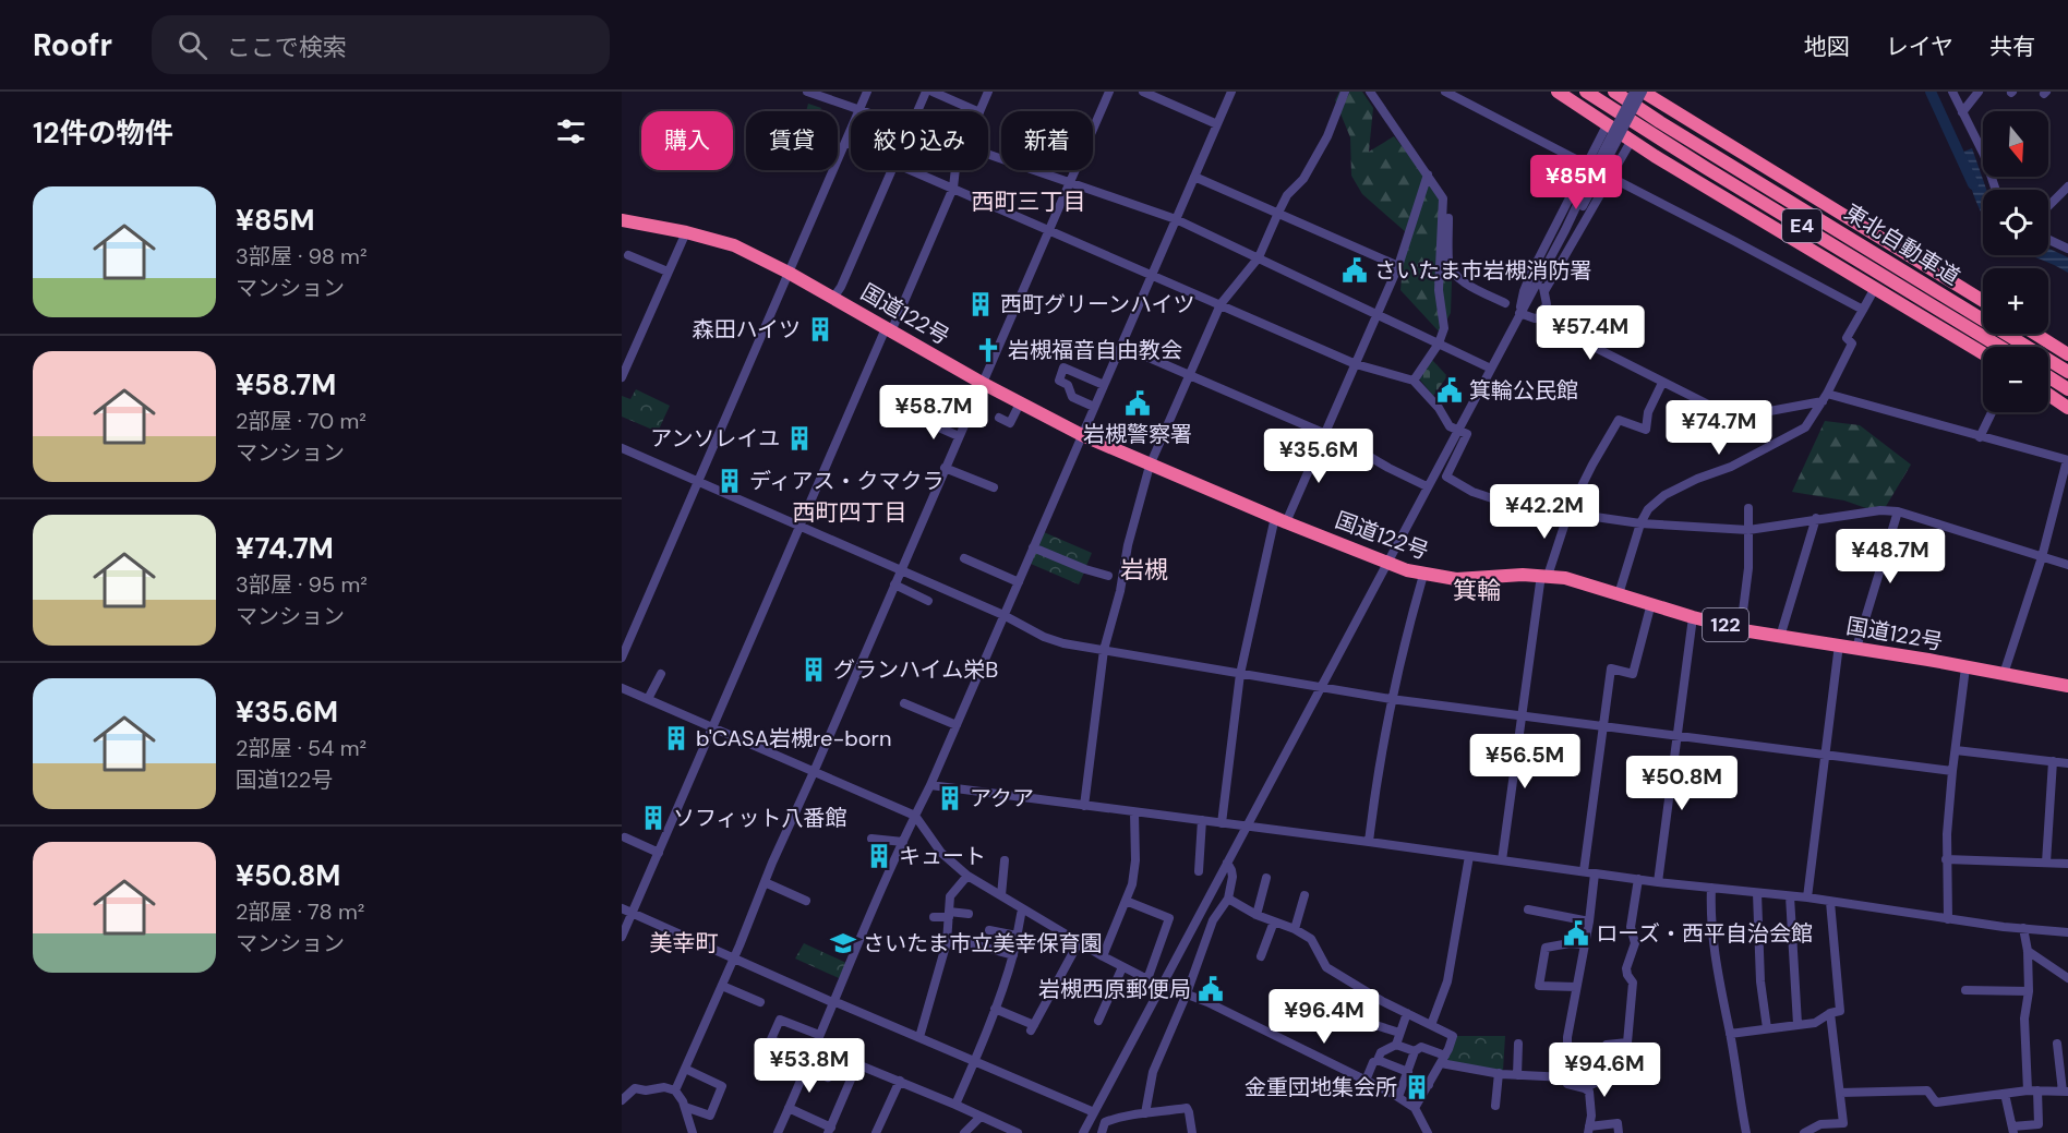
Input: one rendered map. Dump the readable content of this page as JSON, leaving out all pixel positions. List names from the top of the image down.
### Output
{
  "streets": {
    "highway": [
      "E4",
      "東北自動車道",
      "国道122号",
      "122"
    ]
  },
  "districts": [
    "西町三丁目",
    "西町四丁目",
    "岩槻",
    "箕輪",
    "美幸町"
  ],
  "places": {
    "public building": [
      "さいたま市岩槻消防署",
      "箕輪公民館",
      "岩槻警察署",
      "ローズ・西平自治会館",
      "岩槻西原郵便局"
    ],
    "building": [
      "西町グリーンハイツ",
      "森田ハイツ",
      "アンソレイユ",
      "ディアス・クマクラ",
      "グランハイム栄B",
      "b'CASA岩槻re-born",
      "アクア",
      "ソフィット八番館",
      "キュート",
      "金重団地集会所"
    ],
    "church": ["岩槻福音自由教会"],
    "school or university": ["さいたま市立美幸保育園"]
  },
  "north": "bottom",
  "page": {
    "header": "Roofr",
    "search": "ここで検索",
    "nav": ["地図", "レイヤ", "共有"],
    "heading": "12件の物件",
    "map_buttons": ["+", "−"],
    "chip": [
      "購入",
      "賃貸",
      "絞り込み",
      "新着"
    ],
    "price": [
      "¥85M",
      "¥57.4M",
      "¥58.7M",
      "¥74.7M",
      "¥35.6M",
      "¥42.2M",
      "¥48.7M",
      "¥56.5M",
      "¥50.8M",
      "¥96.4M",
      "¥53.8M",
      "¥94.6M"
    ],
    "list": [
      {
        "name": "¥85M",
        "note": "3部屋 · 98 m² · マンション"
      },
      {
        "name": "¥58.7M",
        "note": "2部屋 · 70 m² · マンション"
      },
      {
        "name": "¥74.7M",
        "note": "3部屋 · 95 m² · マンション"
      },
      {
        "name": "¥35.6M",
        "note": "2部屋 · 54 m² · 国道122号"
      },
      {
        "name": "¥50.8M",
        "note": "2部屋 · 78 m² · マンション"
      }
    ]
  }
}
